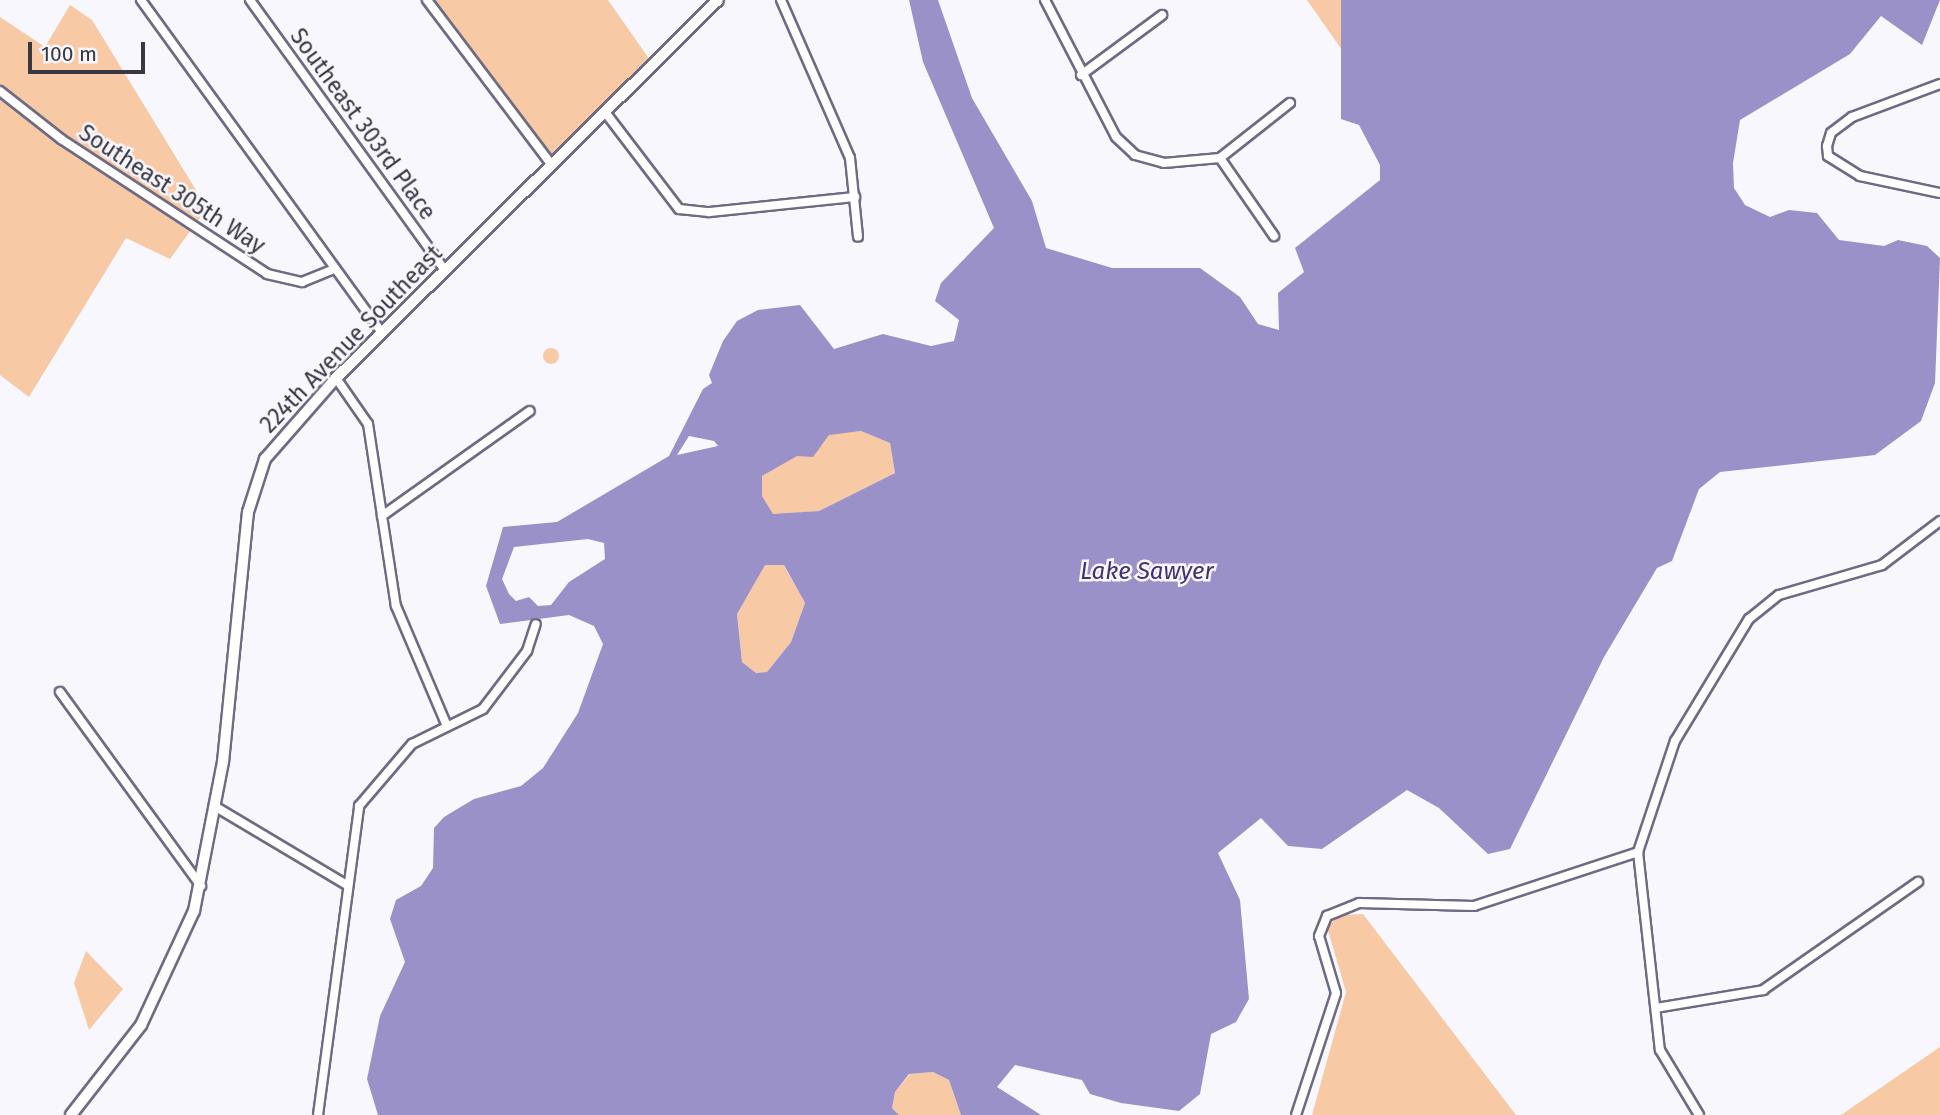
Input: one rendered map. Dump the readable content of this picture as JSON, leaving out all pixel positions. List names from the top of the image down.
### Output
{
  "streets": {
    "street": ["Southeast 303rd Place", "Southeast 305th Way", "224th Avenue Southeast"]
  },
  "crossings": [
    ["Southeast 303rd Place", "224th Avenue Southeast"]
  ],
  "water": ["Lake Sawyer"],
  "scale_bar": "100 m"
}
